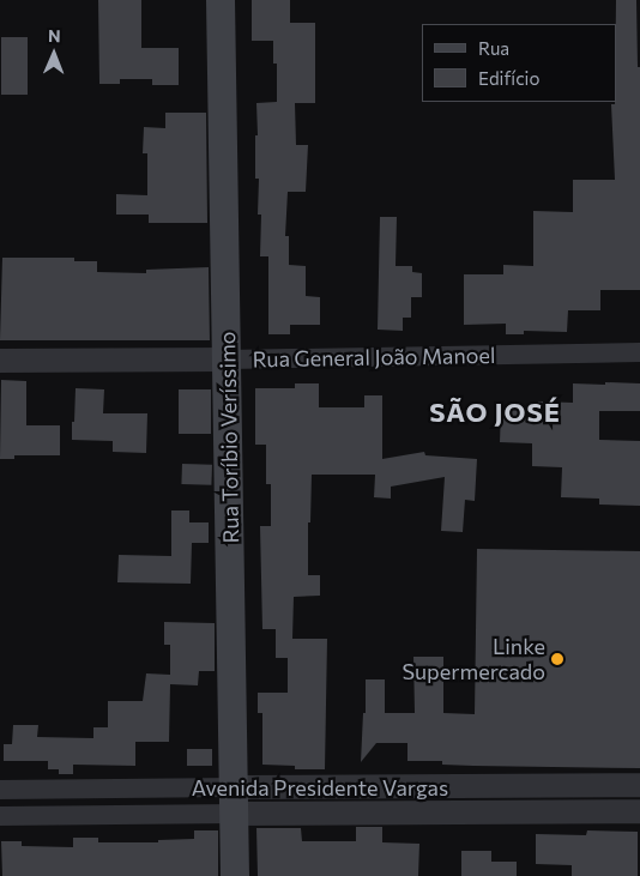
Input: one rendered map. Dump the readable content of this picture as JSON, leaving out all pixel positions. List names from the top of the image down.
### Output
{
  "streets": {
    "main road": ["Rua Toríbio Veríssimo"],
    "street": ["Rua General João Manoel", "Avenida Presidente Vargas"]
  },
  "crossings": [
    ["Rua General João Manoel", "Rua Toríbio Veríssimo"],
    ["Rua Toríbio Veríssimo", "Avenida Presidente Vargas"]
  ],
  "districts": ["SÃO JOSÉ"],
  "places": ["Linke Supermercado"],
  "legend": ["Rua", "Edifício"],
  "north": "top"
}
